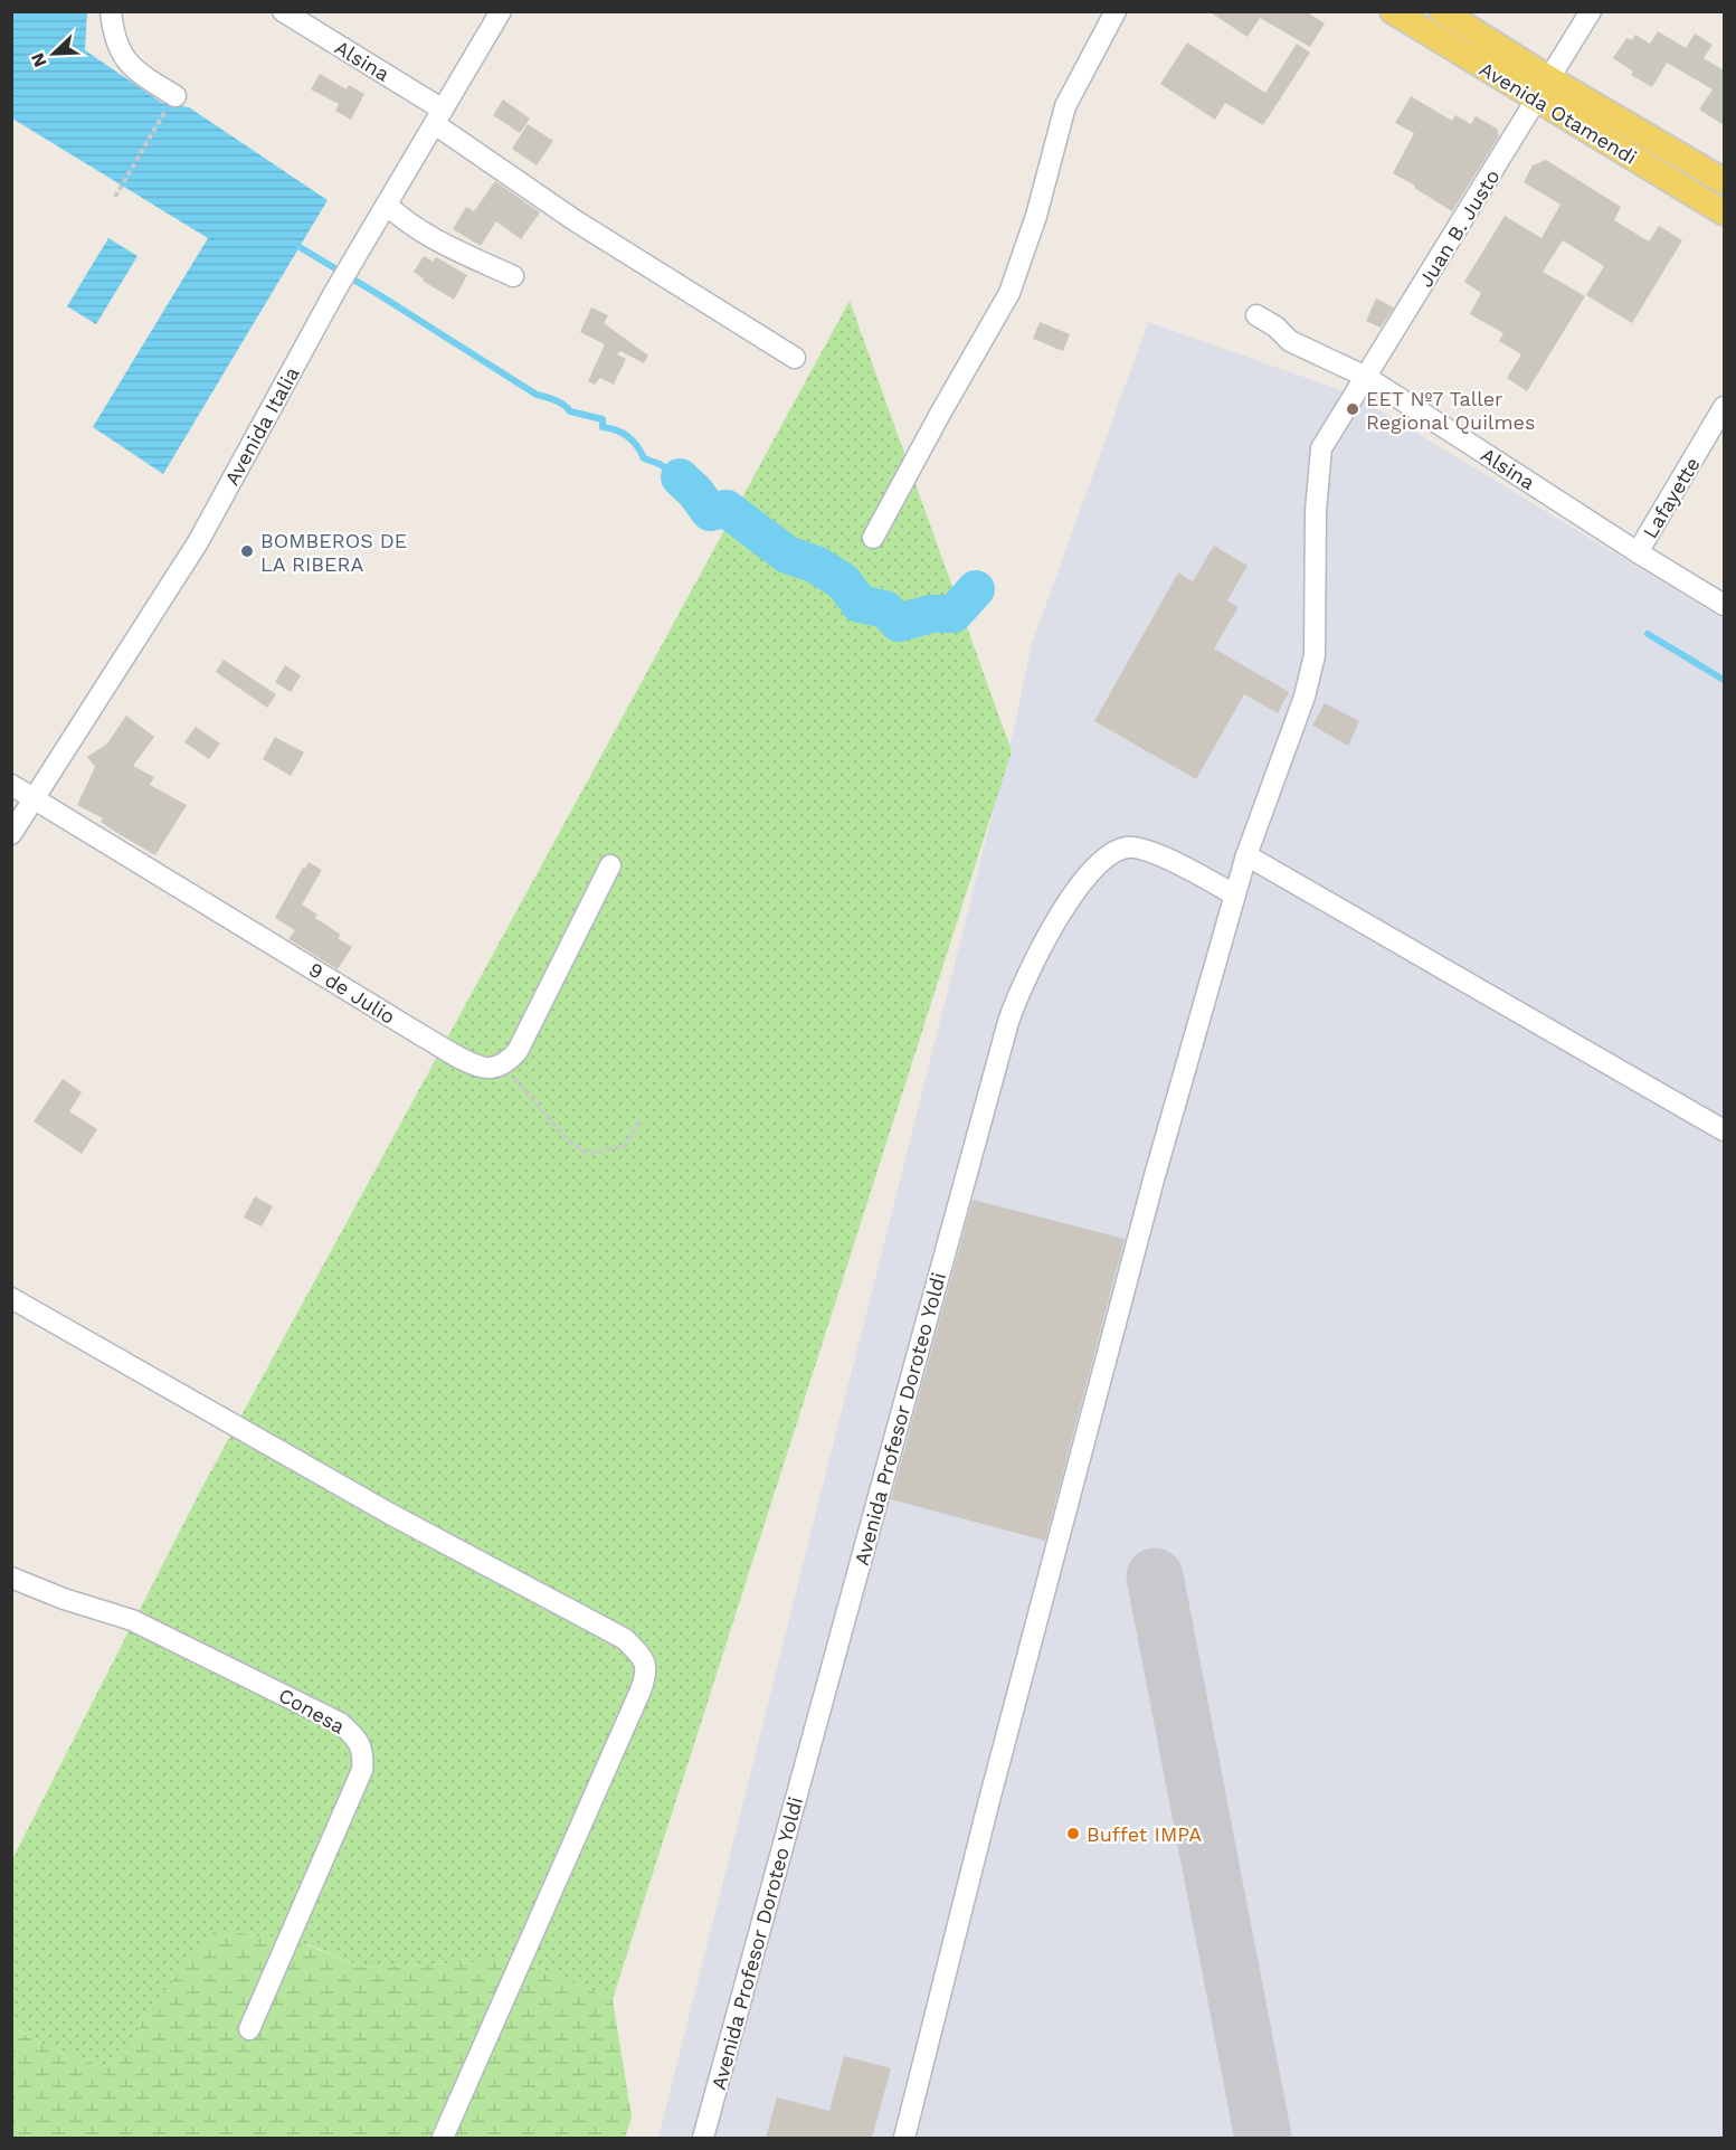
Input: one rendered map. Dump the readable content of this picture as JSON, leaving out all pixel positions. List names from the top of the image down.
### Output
{
  "streets": {
    "main road": ["Avenida Otamendi"],
    "street": [
      "Alsina",
      "Juan B. Justo",
      "Avenida Italia",
      "Lafayette",
      "9 de Julio",
      "Avenida Profesor Doroteo Yoldi",
      "Conesa"
    ]
  },
  "crossings": [
    ["Alsina", "Juan B. Justo"],
    ["Alsina", "Avenida Italia"],
    ["Alsina", "Lafayette"],
    ["Avenida Otamendi", "Juan B. Justo"],
    ["Juan B. Justo", "Avenida Profesor Doroteo Yoldi"],
    ["Avenida Italia", "9 de Julio"]
  ],
  "places": ["EET Nº7 Taller Regional Quilmes", "BOMBEROS DE LA RIBERA", "Buffet IMPA"],
  "north": "bottom left"
}
